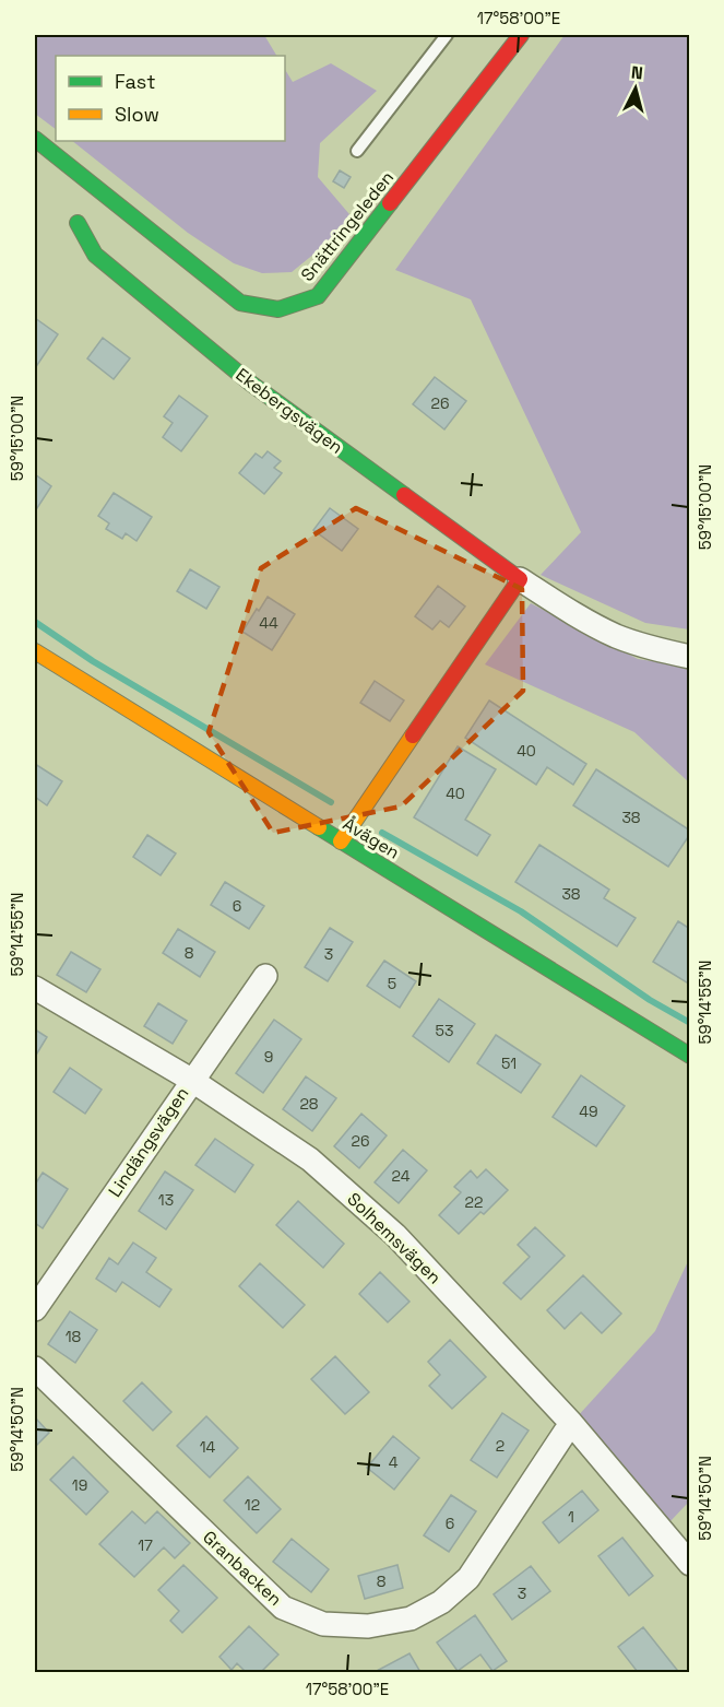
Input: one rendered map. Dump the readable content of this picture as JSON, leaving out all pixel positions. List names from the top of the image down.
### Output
{
  "streets": {
    "street": [
      "Snättringeleden",
      "Ekebergsvägen",
      "Åvägen",
      "Lindängsvägen",
      "Solhemsvägen",
      "Granbacken"
    ]
  },
  "crossings": [
    ["Lindängsvägen", "Solhemsvägen"],
    ["Solhemsvägen", "Granbacken"]
  ],
  "house_numbers": [
    "26",
    "44",
    "40",
    "40",
    "38",
    "38",
    "6",
    "8",
    "3",
    "5",
    "53",
    "9",
    "51",
    "28",
    "49",
    "26",
    "24",
    "13",
    "22",
    "18",
    "2",
    "14",
    "4",
    "19",
    "12",
    "1",
    "6",
    "17",
    "8",
    "3"
  ],
  "legend": ["Fast", "Slow"],
  "north": "top",
  "coordinates": [
    "17°58'00\"E",
    "59°15'00\"N",
    "59°14'55\"N",
    "59°14'50\"N"
  ]
}
